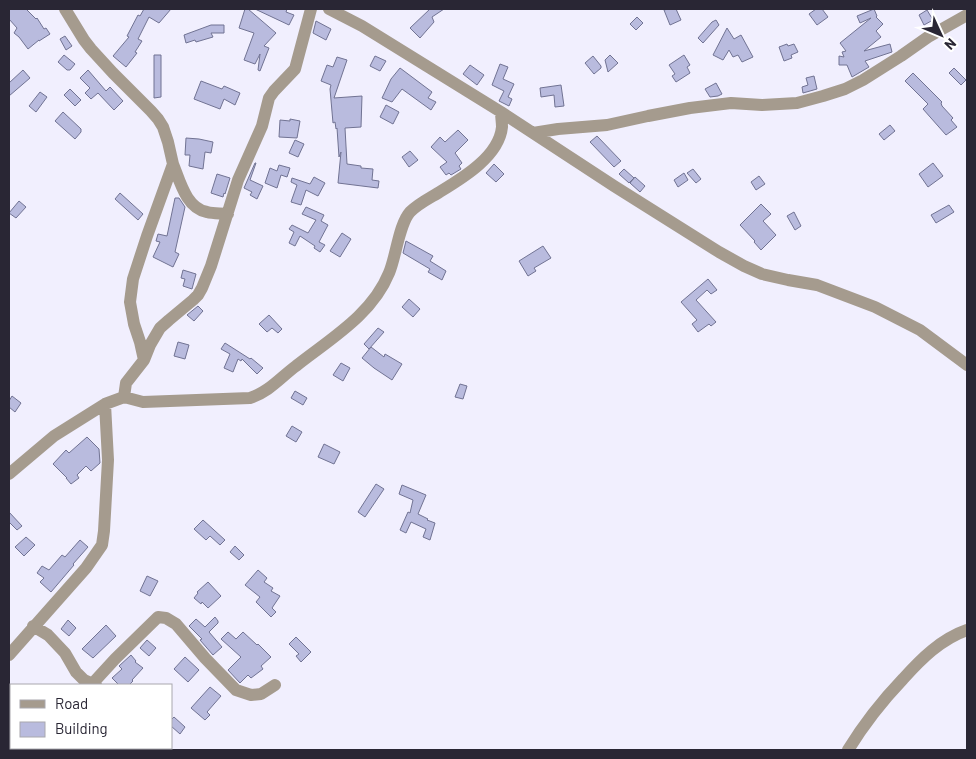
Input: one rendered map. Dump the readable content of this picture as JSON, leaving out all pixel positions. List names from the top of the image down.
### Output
{
  "legend": ["Road", "Building"],
  "north": "bottom right"
}
